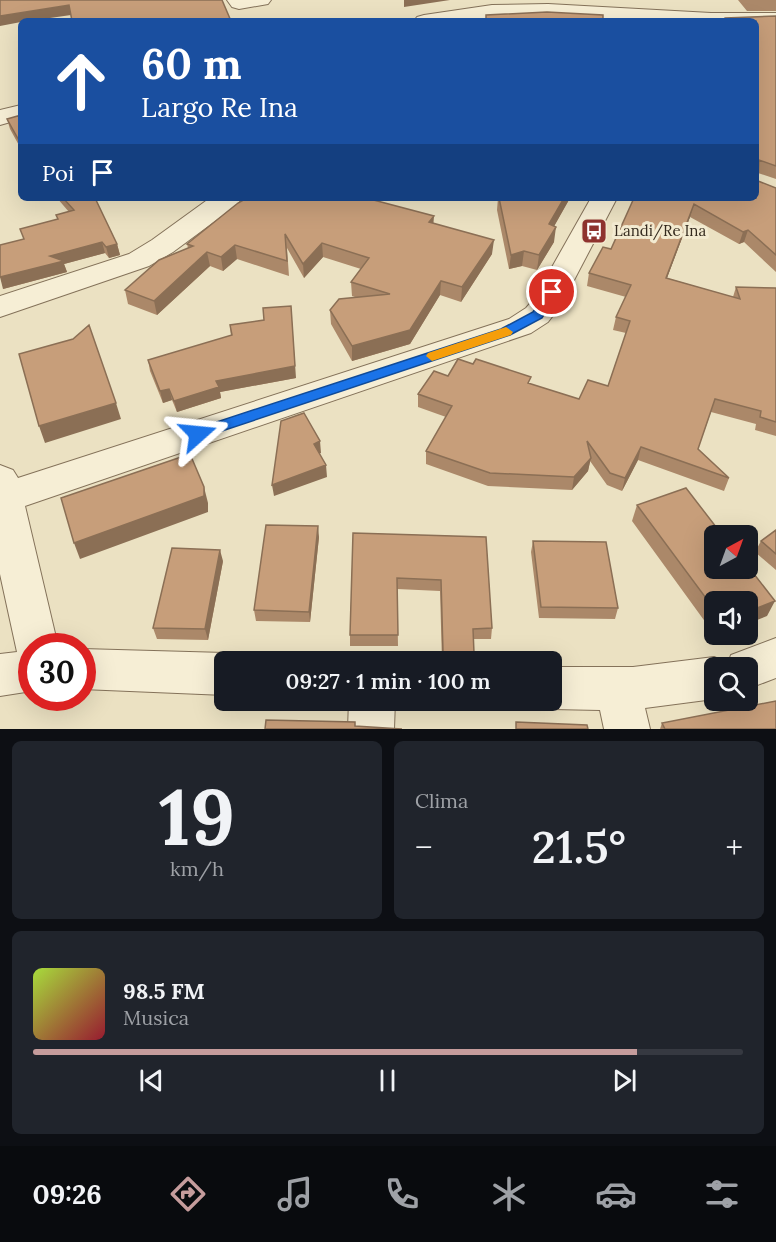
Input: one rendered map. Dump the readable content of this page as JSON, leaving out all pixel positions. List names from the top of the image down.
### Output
{
  "places": {
    "bus stop": ["Landi/Re Ina"]
  },
  "north": "top right",
  "page": {
    "turn": ["60 m", "Largo Re Ina"],
    "then": "Poi",
    "limit": "30",
    "trip": "09:27 · 1 min · 100 m",
    "tile": [
      ["19", "km/h"],
      "Clima"
    ],
    "heat": ["−", "21.5°", "+"],
    "song": ["98.5 FM", "Musica"],
    "tabs": "09:26"
  }
}
